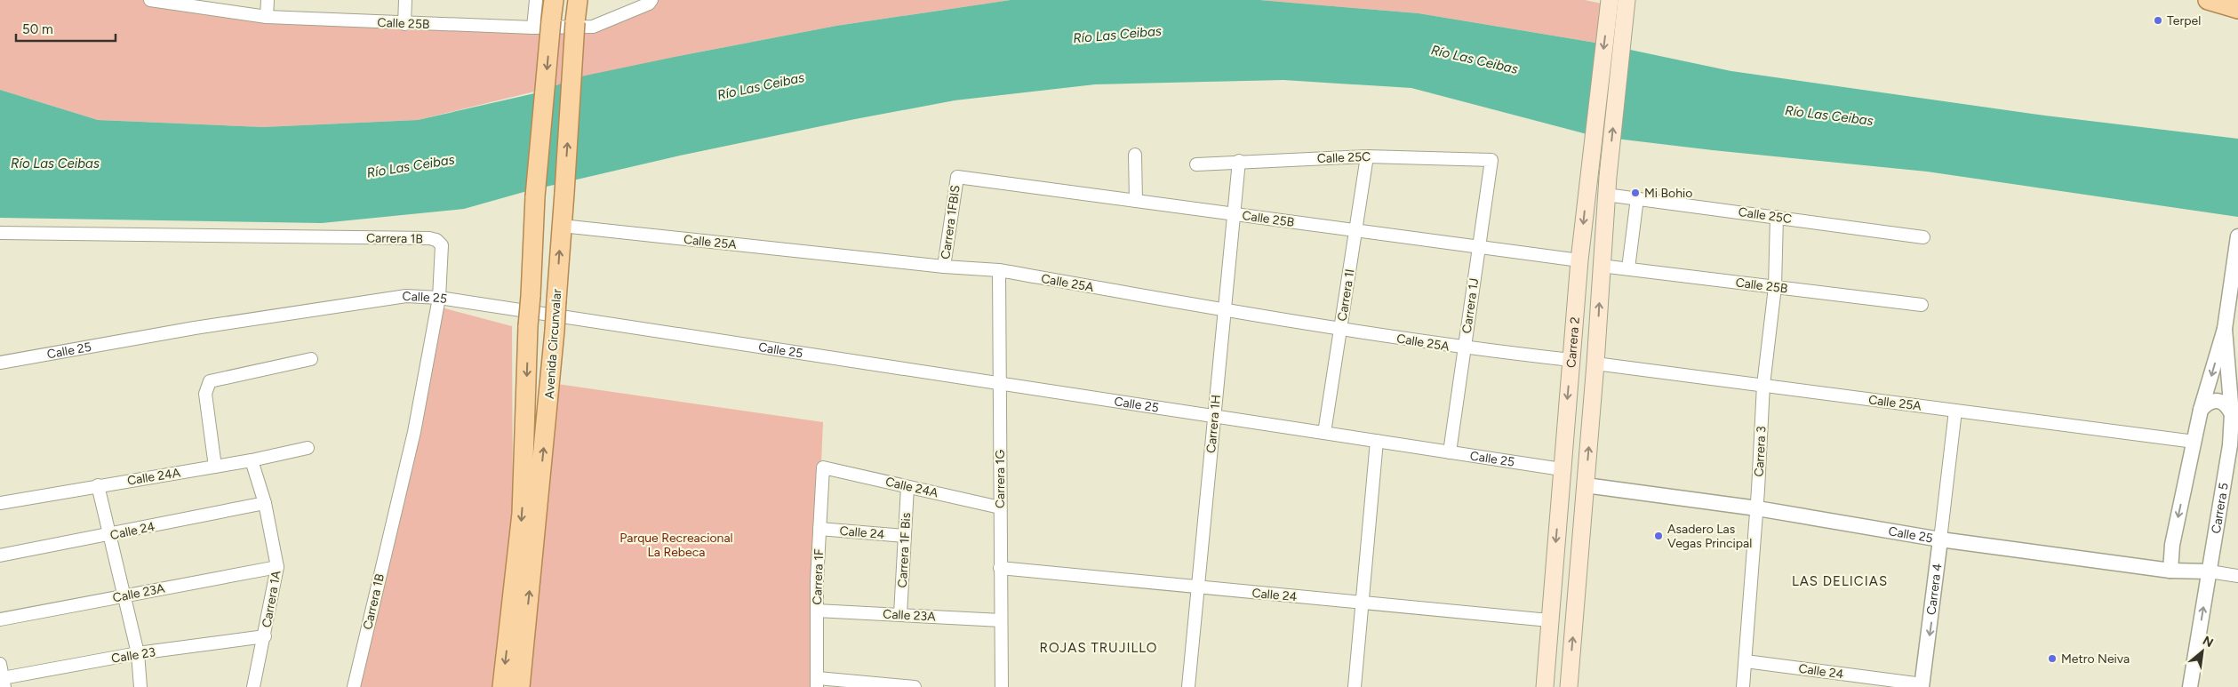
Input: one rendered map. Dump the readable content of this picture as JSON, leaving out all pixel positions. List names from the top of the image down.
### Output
{
  "streets": {
    "main road": ["Carrera 2", "Avenida Circunvalar"],
    "street": [
      "Calle 25B",
      "Calle 25C",
      "Carrera 1FBIS",
      "Carrera 1B",
      "Calle 25A",
      "Carrera 1I",
      "Calle 25",
      "Carrera 1J",
      "Carrera 1H",
      "Carrera 3",
      "Calle 24A",
      "Carrera 1G",
      "Carrera 5",
      "Calle 24",
      "Carrera 1F Bis",
      "Carrera 1F",
      "Carrera 4",
      "Calle 23A",
      "Carrera 1A",
      "Calle 23"
    ]
  },
  "crossings": [
    ["Calle 25B", "Carrera 1FBIS"],
    ["Calle 25B", "Carrera 1I"],
    ["Calle 25B", "Carrera 1J"],
    ["Calle 25B", "Carrera 2"],
    ["Calle 25B", "Carrera 1H"],
    ["Calle 25B", "Carrera 3"],
    ["Calle 25C", "Carrera 1I"],
    ["Calle 25C", "Carrera 1J"],
    ["Calle 25C", "Carrera 2"],
    ["Calle 25C", "Carrera 1H"],
    ["Calle 25C", "Carrera 3"],
    ["Carrera 1FBIS", "Calle 25A"],
    ["Carrera 1B", "Calle 25"],
    ["Calle 25A", "Carrera 1I"],
    ["Calle 25A", "Carrera 1J"],
    ["Calle 25A", "Carrera 2"],
    ["Calle 25A", "Avenida Circunvalar"],
    ["Calle 25A", "Carrera 1H"],
    ["Calle 25A", "Carrera 3"],
    ["Calle 25A", "Carrera 1G"],
    ["Calle 25A", "Carrera 5"],
    ["Calle 25A", "Carrera 4"],
    ["Carrera 1I", "Calle 25"],
    ["Calle 25", "Carrera 1J"],
    ["Calle 25", "Carrera 2"],
    ["Calle 25", "Carrera 1H"],
    ["Calle 25", "Carrera 3"],
    ["Calle 25", "Carrera 1G"],
    ["Calle 25", "Carrera 5"],
    ["Calle 25", "Carrera 4"],
    ["Carrera 2", "Calle 24"],
    ["Carrera 1H", "Calle 24"],
    ["Carrera 3", "Calle 24"],
    ["Calle 24A", "Carrera 1G"],
    ["Calle 24A", "Carrera 1F Bis"],
    ["Calle 24A", "Carrera 1F"],
    ["Calle 24A", "Carrera 1A"],
    ["Carrera 1G", "Calle 24"],
    ["Carrera 1G", "Calle 23A"],
    ["Calle 24", "Carrera 1F Bis"],
    ["Calle 24", "Carrera 1F"],
    ["Calle 24", "Carrera 4"],
    ["Calle 24", "Carrera 1A"],
    ["Carrera 1F Bis", "Calle 23A"],
    ["Carrera 1F", "Calle 23A"],
    ["Calle 23A", "Carrera 1A"],
    ["Carrera 1A", "Calle 23"]
  ],
  "one_way": ["Carrera 4"],
  "districts": ["LAS DELICIAS", "ROJAS TRUJILLO"],
  "water": ["Río Las Ceibas"],
  "parks": ["Parque Recreacional La Rebeca"],
  "places": [
    "Terpel",
    "Mi Bohio",
    "Asadero Las Vegas Principal",
    "Metro Neiva"
  ],
  "scale_bar": "50 m",
  "north": "top right"
}
